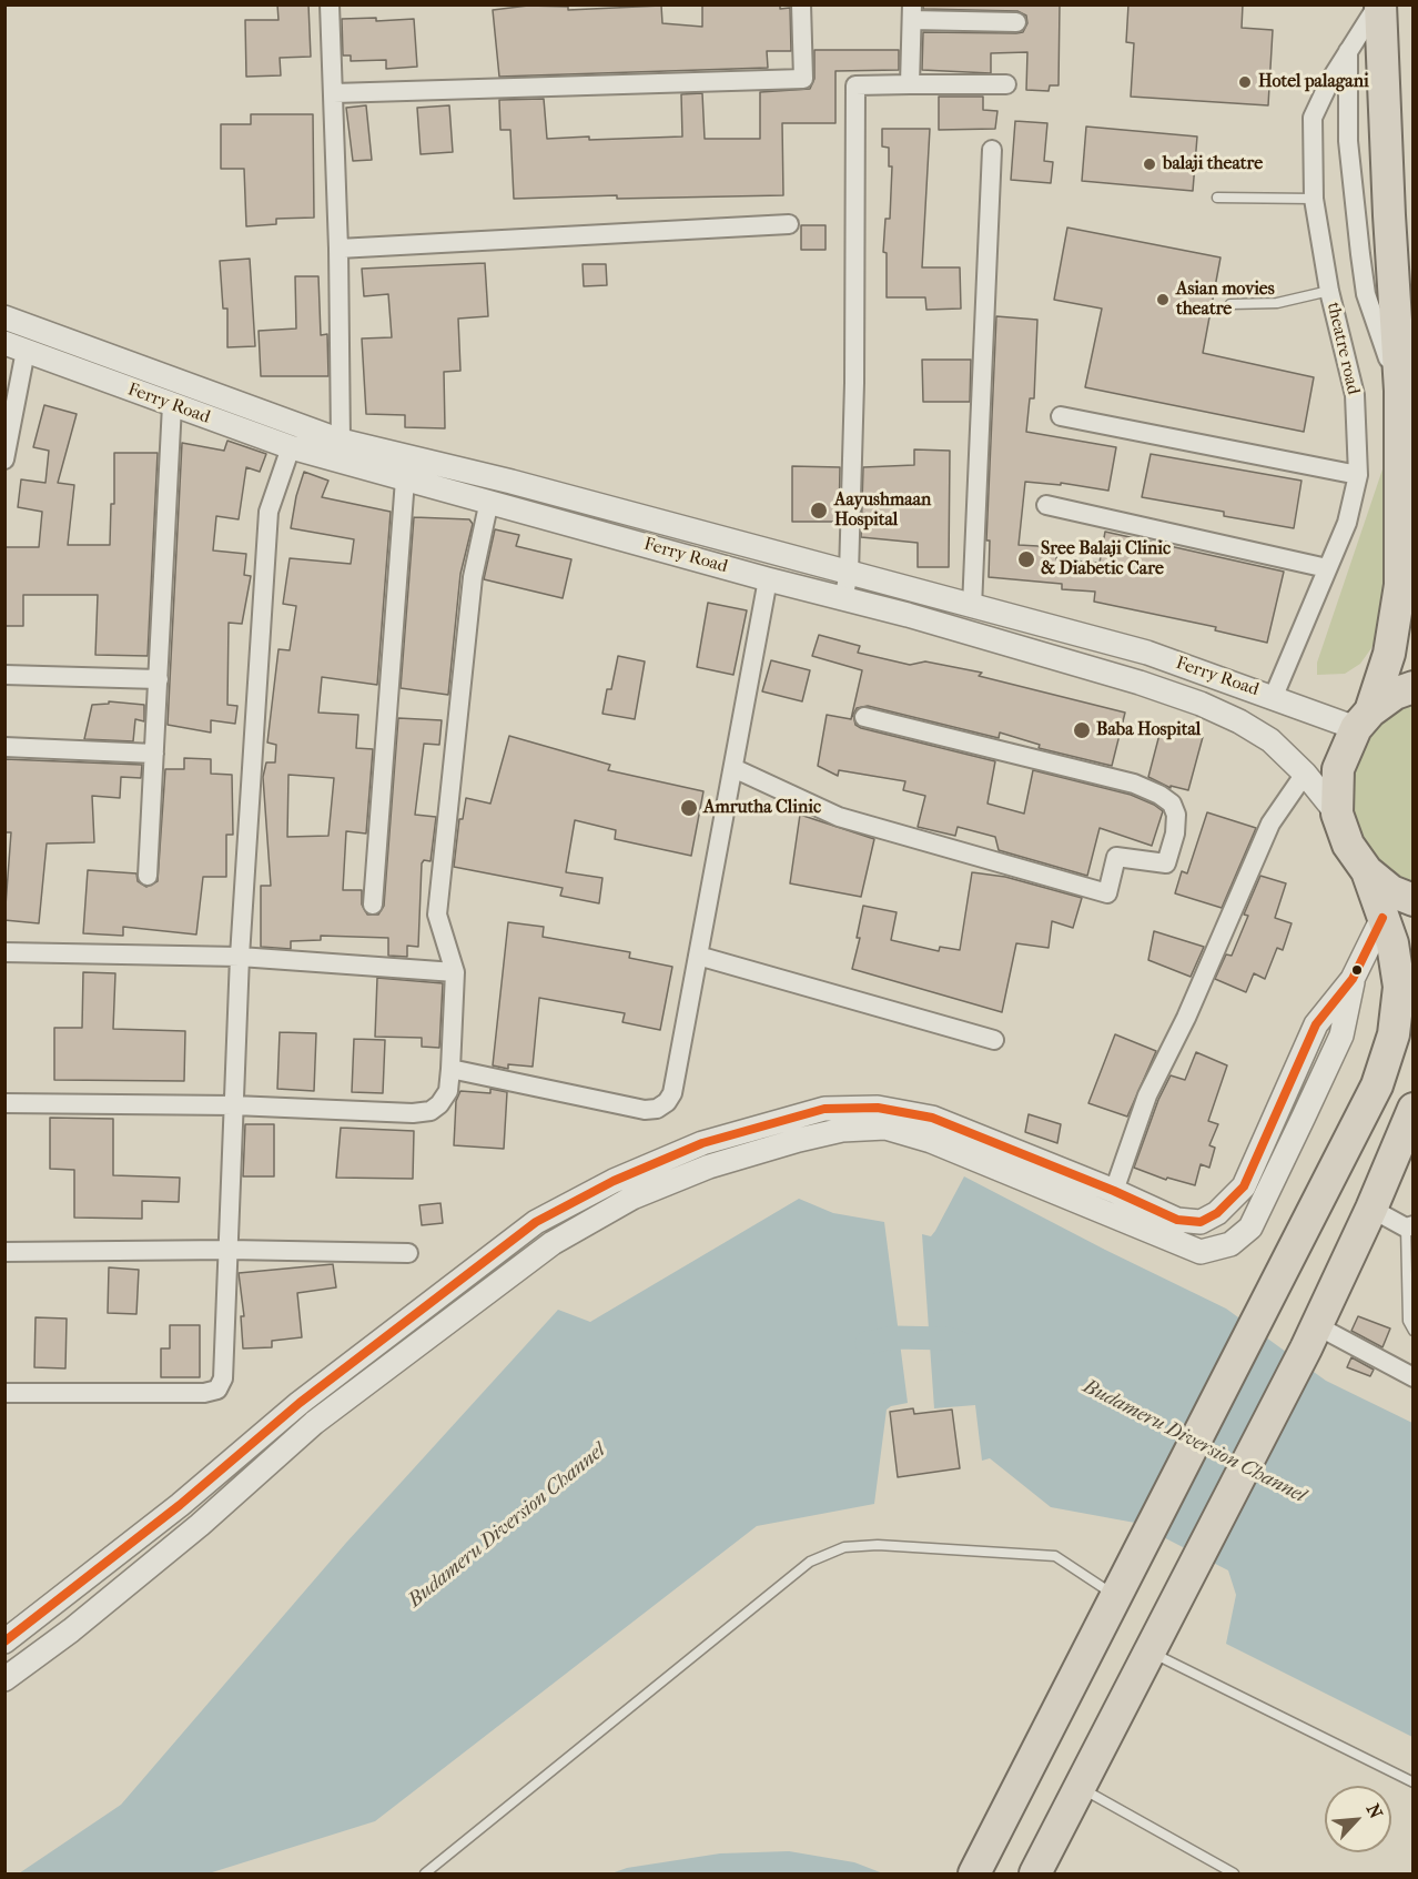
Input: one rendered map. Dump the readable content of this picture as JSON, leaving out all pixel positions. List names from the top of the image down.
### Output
{
  "streets": {
    "street": ["theatre road", "Ferry Road"]
  },
  "crossings": [
    ["theatre road", "Ferry Road"]
  ],
  "water": ["Budameru Diversion Channel"],
  "places": [
    "Hotel palagani",
    "balaji theatre",
    "Asian movies theatre",
    "Aayushmaan Hospital",
    "Sree Balaji Clinic & Diabetic Care",
    "Baba Hospital",
    "Amrutha Clinic"
  ],
  "north": "top right"
}
